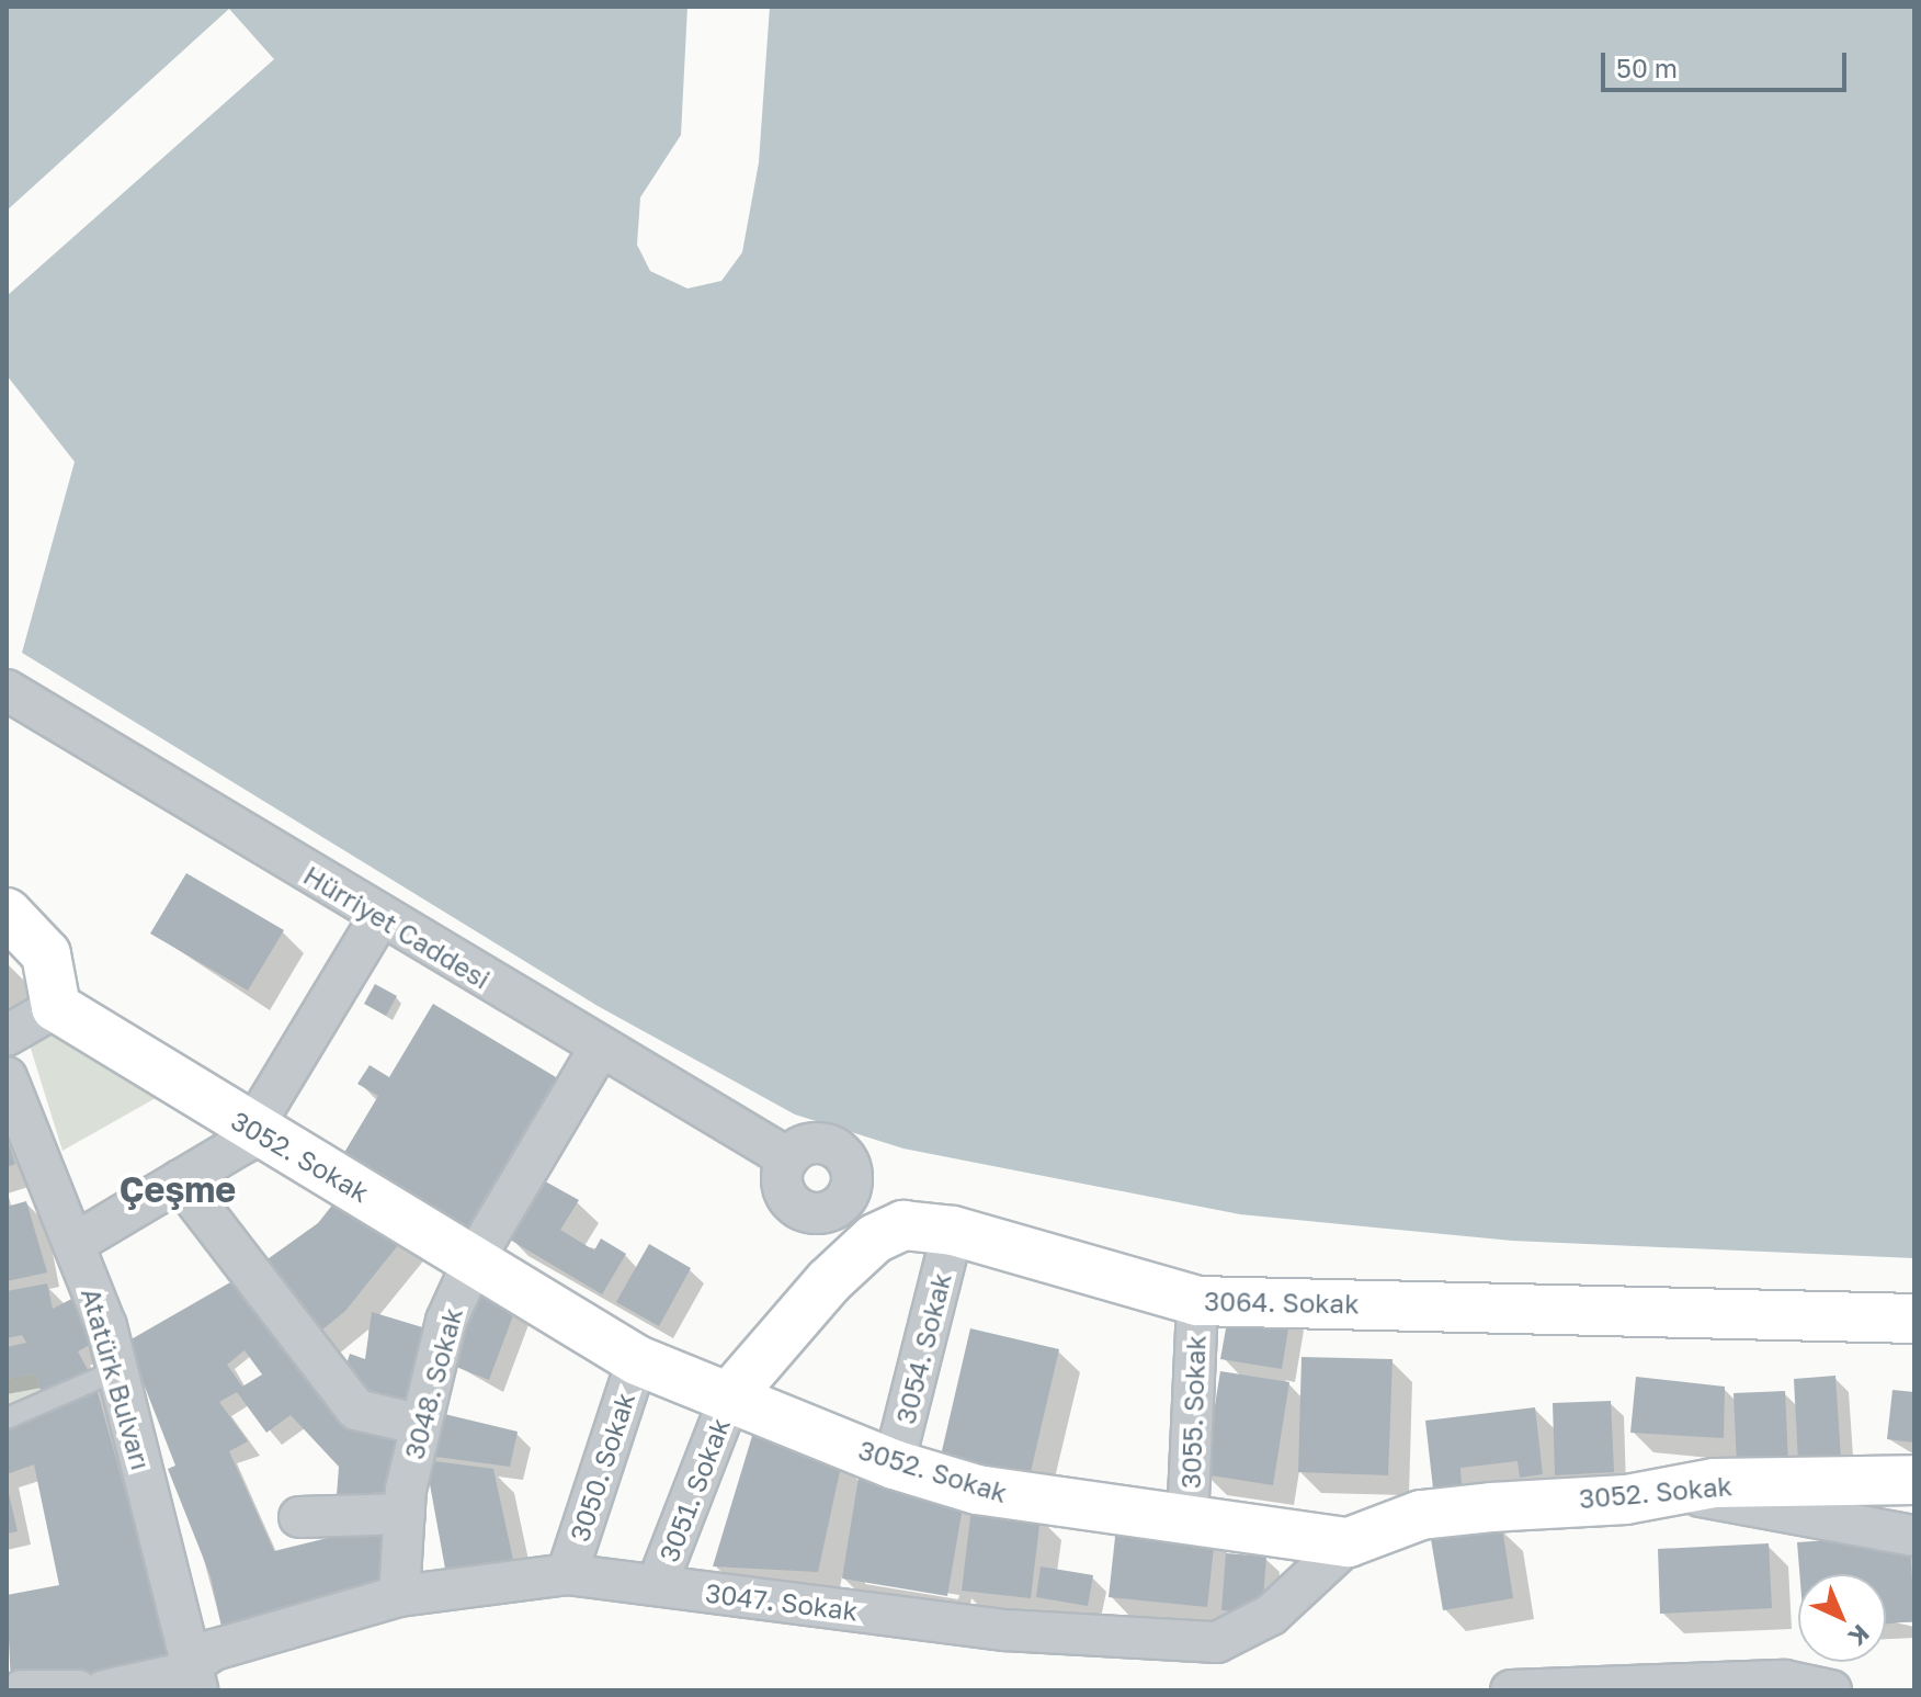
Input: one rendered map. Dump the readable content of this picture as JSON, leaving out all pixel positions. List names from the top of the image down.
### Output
{
  "streets": {
    "street": [
      "Hürriyet Caddesi",
      "3052. Sokak",
      "3064. Sokak",
      "3054. Sokak",
      "Atatürk Bulvarı",
      "3048. Sokak",
      "3055. Sokak",
      "3050. Sokak",
      "3051. Sokak",
      "3047. Sokak"
    ]
  },
  "crossings": [
    ["Hürriyet Caddesi", "3048. Sokak"],
    ["3052. Sokak", "3064. Sokak"],
    ["3052. Sokak", "3054. Sokak"],
    ["3052. Sokak", "3048. Sokak"],
    ["3052. Sokak", "3055. Sokak"],
    ["3052. Sokak", "3050. Sokak"],
    ["3052. Sokak", "3051. Sokak"],
    ["3052. Sokak", "3047. Sokak"],
    ["3064. Sokak", "3054. Sokak"],
    ["3064. Sokak", "3055. Sokak"],
    ["3064. Sokak", "3051. Sokak"],
    ["Atatürk Bulvarı", "3047. Sokak"],
    ["3048. Sokak", "3047. Sokak"],
    ["3050. Sokak", "3047. Sokak"],
    ["3051. Sokak", "3047. Sokak"]
  ],
  "districts": ["Çeşme"],
  "scale_bar": "50 m",
  "north": "bottom right"
}
